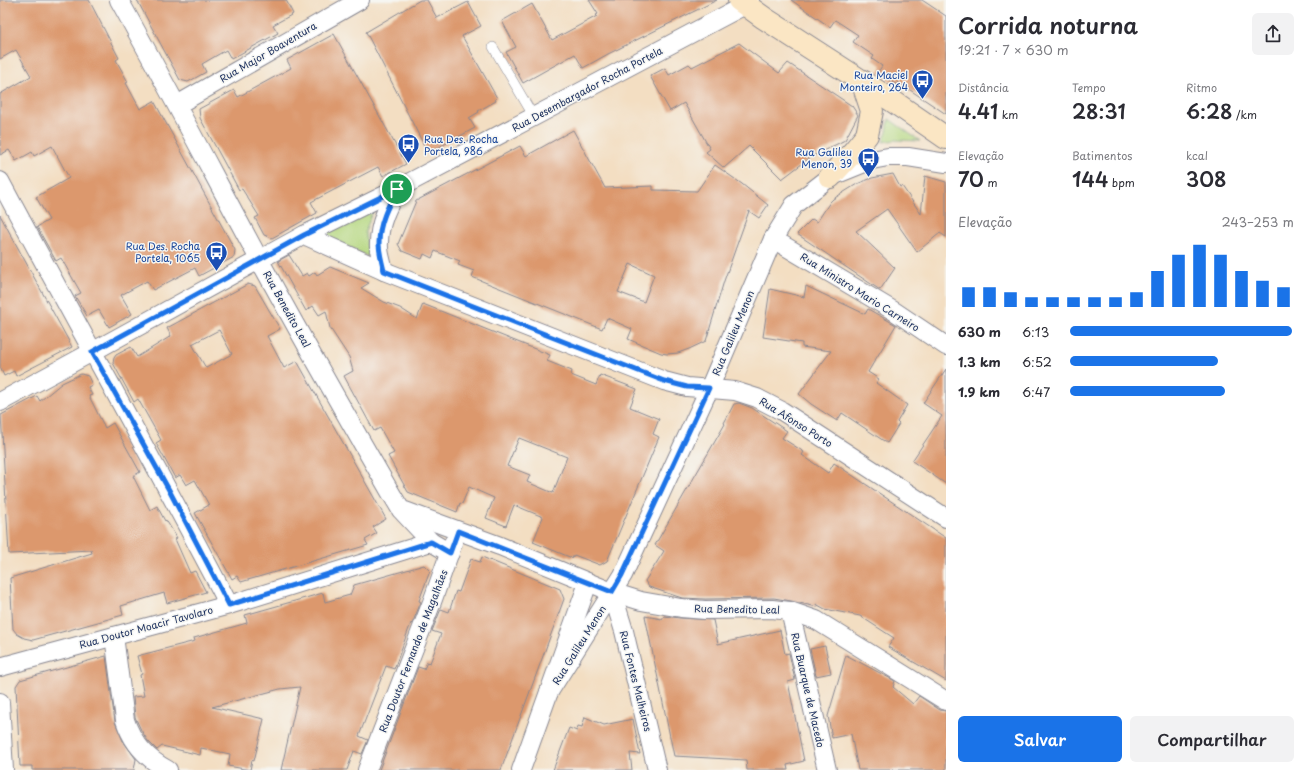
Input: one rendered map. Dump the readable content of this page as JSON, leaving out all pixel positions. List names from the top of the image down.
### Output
{
  "streets": {
    "street": [
      "Rua Major Boaventura",
      "Rua Desembargador Rocha Portela",
      "Rua Ministro Mario Carneiro",
      "Rua Benedito Leal",
      "Rua Galileu Menon",
      "Rua Afonso Porto",
      "Rua Doutor Moacir Tavolaro",
      "Rua Doutor Fernando de Magalhães",
      "Rua Fontes Malheiros",
      "Rua Buarque de Macedo"
    ]
  },
  "crossings": [
    ["Rua Major Boaventura", "Rua Benedito Leal"],
    ["Rua Desembargador Rocha Portela", "Rua Benedito Leal"],
    ["Rua Desembargador Rocha Portela", "Rua Afonso Porto"],
    ["Rua Ministro Mario Carneiro", "Rua Galileu Menon"],
    ["Rua Benedito Leal", "Rua Galileu Menon"],
    ["Rua Benedito Leal", "Rua Doutor Moacir Tavolaro"],
    ["Rua Benedito Leal", "Rua Doutor Fernando de Magalhães"],
    ["Rua Benedito Leal", "Rua Fontes Malheiros"],
    ["Rua Benedito Leal", "Rua Buarque de Macedo"],
    ["Rua Galileu Menon", "Rua Afonso Porto"],
    ["Rua Galileu Menon", "Rua Fontes Malheiros"]
  ],
  "places": {
    "bus stop": [
      "Rua Maciel Monteiro, 264",
      "Rua Des. Rocha Portela, 986",
      "Rua Galileu Menon, 39",
      "Rua Des. Rocha Portela, 1065"
    ]
  },
  "page": {
    "heading": ["Corrida noturna", "19:21 · 7 × 630 m"],
    "stats": [
      ["Distância", "4.41 km"],
      ["Tempo", "28:31"],
      ["Ritmo", "6:28 /km"],
      ["Elevação", "70 m"],
      ["Batimentos", "144 bpm"],
      ["kcal", "308"]
    ],
    "chart": ["Elevação", "243–253 m"],
    "list": [
      {
        "name": "630 m",
        "note": "6:13"
      },
      {
        "name": "1.3 km",
        "note": "6:52"
      },
      {
        "name": "1.9 km",
        "note": "6:47"
      }
    ],
    "buttons": ["Salvar", "Compartilhar"]
  }
}
